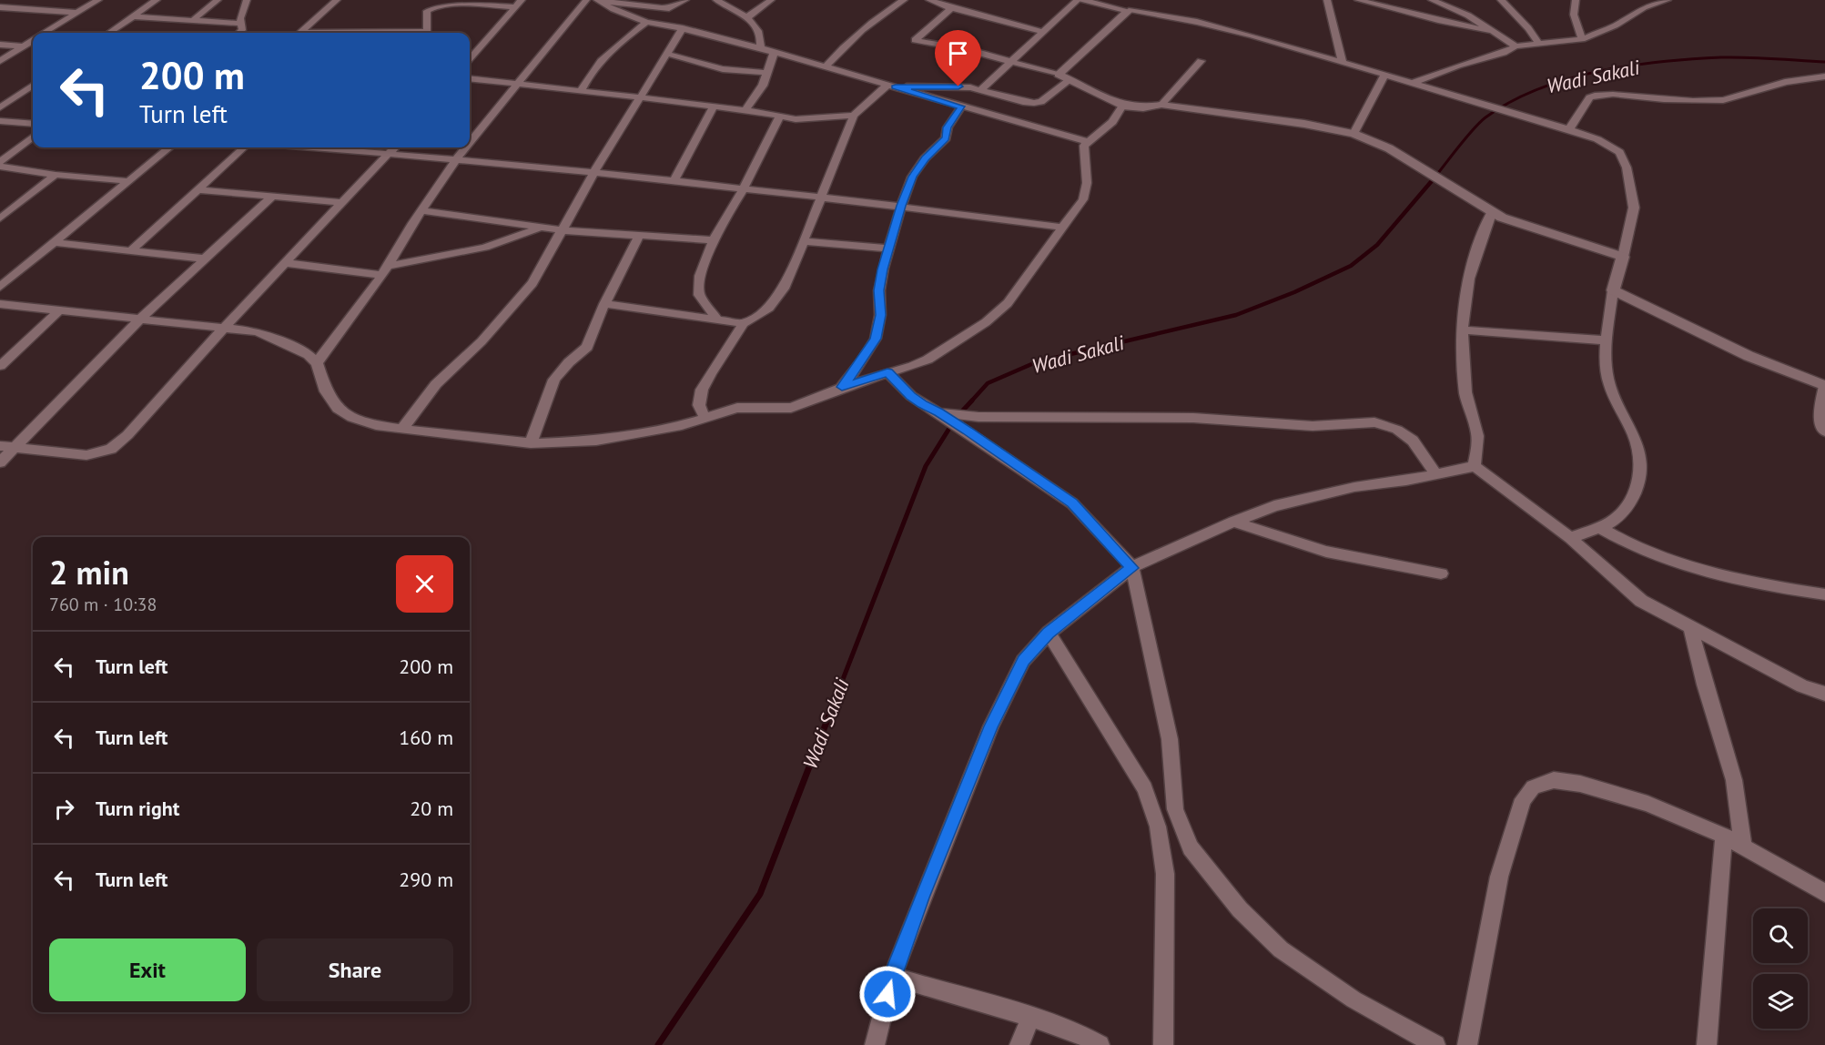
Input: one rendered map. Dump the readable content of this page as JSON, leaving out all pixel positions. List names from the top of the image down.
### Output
{
  "water": ["Wadi Sakali"],
  "page": {
    "turn": ["200 m", "Turn left"],
    "heading": ["2 min", "760 m · 10:38"],
    "list": [
      {
        "name": "Turn left",
        "value": "200 m"
      },
      {
        "name": "Turn left",
        "value": "160 m"
      },
      {
        "name": "Turn right",
        "value": "20 m"
      },
      {
        "name": "Turn left",
        "value": "290 m"
      }
    ],
    "buttons": ["Exit", "Share"]
  }
}
